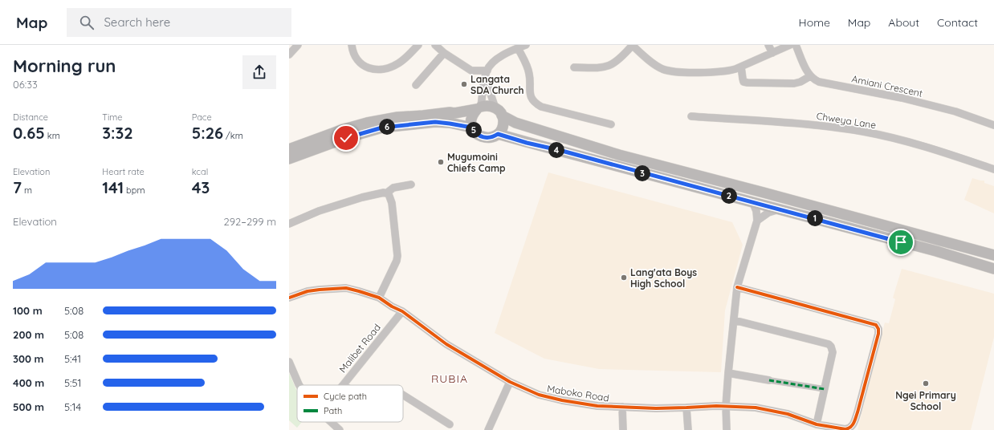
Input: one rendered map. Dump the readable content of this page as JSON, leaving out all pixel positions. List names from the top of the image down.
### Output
{
  "streets": {
    "street": [
      "Amiani Crescent",
      "Chweya Lane",
      "Malibet Road",
      "Maboko Road"
    ]
  },
  "crossings": [
    ["Malibet Road", "Maboko Road"]
  ],
  "districts": ["RUBIA"],
  "places": [
    "Langata SDA Church",
    "Mugumoini Chiefs Camp",
    "Lang'ata Boys High School",
    "Ngei Primary School"
  ],
  "legend": ["Cycle path", "Path"],
  "page": {
    "header": "Map",
    "search": "Search here",
    "nav": [
      "Home",
      "Map",
      "About",
      "Contact"
    ],
    "heading": ["Morning run", "06:33"],
    "stats": [
      ["Distance", "0.65 km"],
      ["Time", "3:32"],
      ["Pace", "5:26 /km"],
      ["Elevation", "7 m"],
      ["Heart rate", "141 bpm"],
      ["kcal", "43"]
    ],
    "pins": [
      "6",
      "5",
      "4",
      "3",
      "2",
      "1"
    ],
    "chart": ["Elevation", "292–299 m"],
    "list": [
      {
        "name": "100 m",
        "note": "5:08"
      },
      {
        "name": "200 m",
        "note": "5:08"
      },
      {
        "name": "300 m",
        "note": "5:41"
      },
      {
        "name": "400 m",
        "note": "5:51"
      },
      {
        "name": "500 m",
        "note": "5:14"
      }
    ]
  }
}
